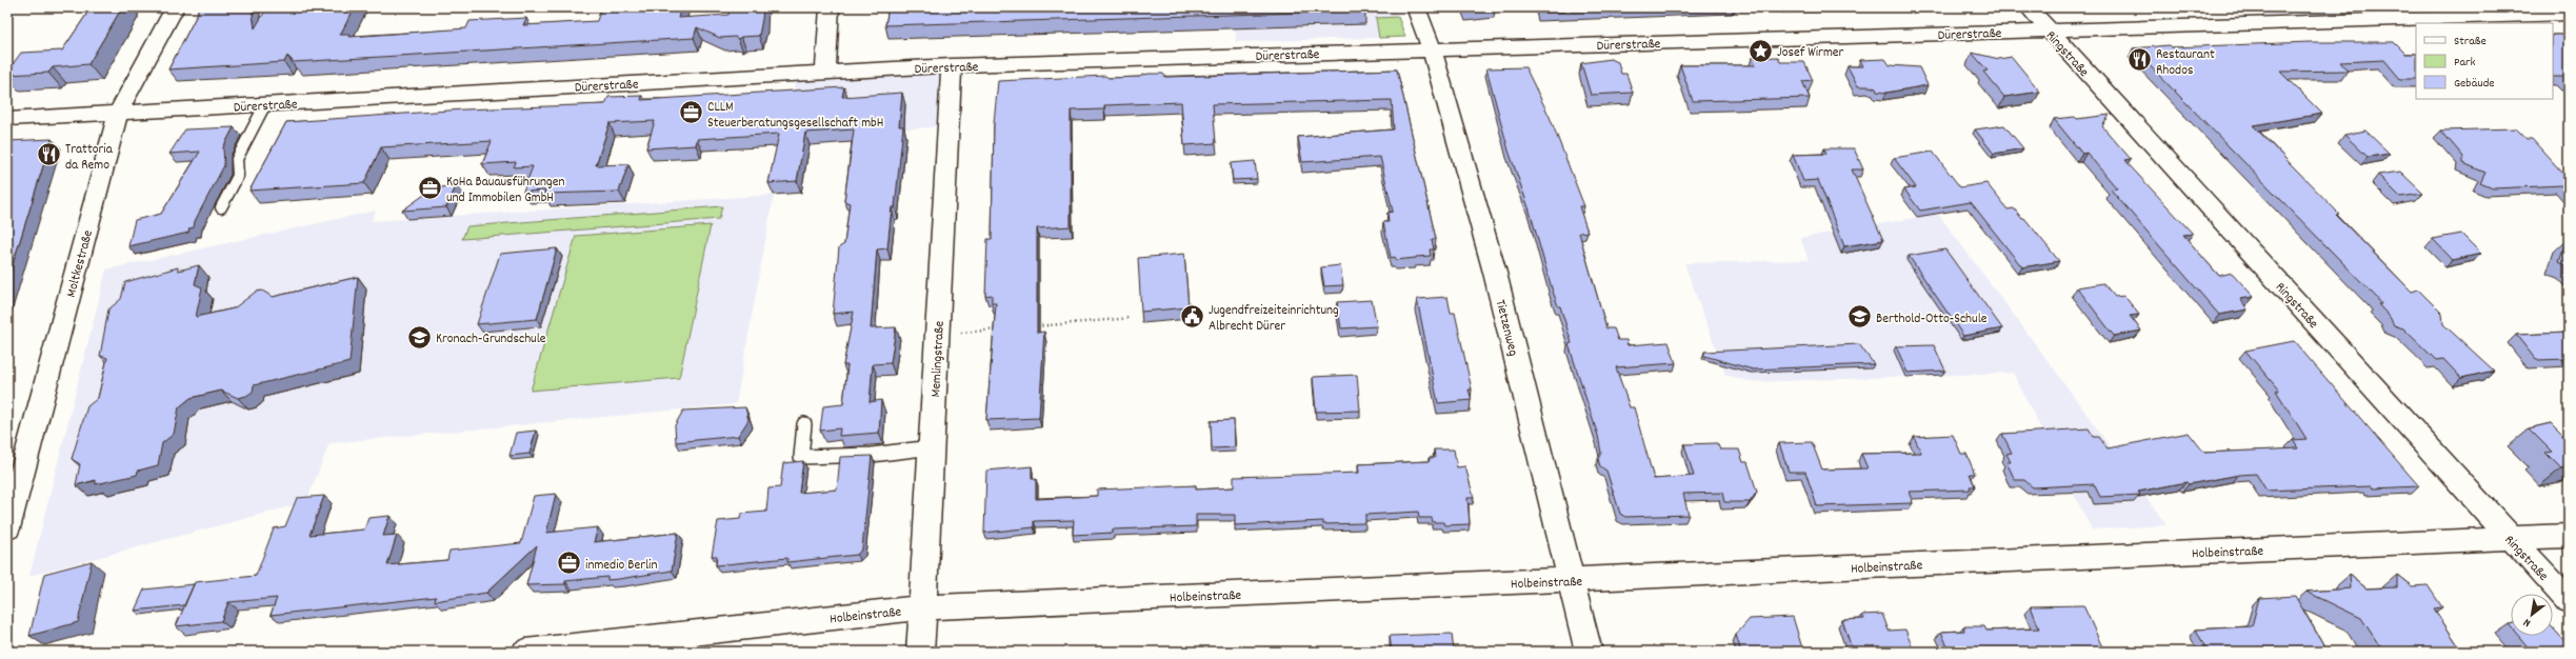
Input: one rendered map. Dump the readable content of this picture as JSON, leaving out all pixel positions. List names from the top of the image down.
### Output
{
  "streets": {
    "street": [
      "Dürerstraße",
      "Ringstraße",
      "Moltkestraße",
      "Tietzenweg",
      "Memlingstraße",
      "Holbeinstraße"
    ]
  },
  "crossings": [
    ["Dürerstraße", "Ringstraße"],
    ["Dürerstraße", "Moltkestraße"],
    ["Dürerstraße", "Tietzenweg"],
    ["Dürerstraße", "Memlingstraße"],
    ["Ringstraße", "Holbeinstraße"],
    ["Tietzenweg", "Holbeinstraße"],
    ["Memlingstraße", "Holbeinstraße"]
  ],
  "places": {
    "place": ["Josef Wirmer"],
    "restaurant": ["Restaurant Rhodos", "Trattoria da Remo"],
    "office": ["CLLM Steuerberatungsgesellschaft mbH", "KoHa Bauausführungen und Immobilen GmbH", "inmedio Berlin"],
    "public building": ["Jugendfreizeiteinrichtung Albrecht Dürer"],
    "school or university": ["Berthold-Otto-Schule", "Kronach-Grundschule"]
  },
  "legend": ["Straße", "Park", "Gebäude"],
  "north": "bottom left"
}
